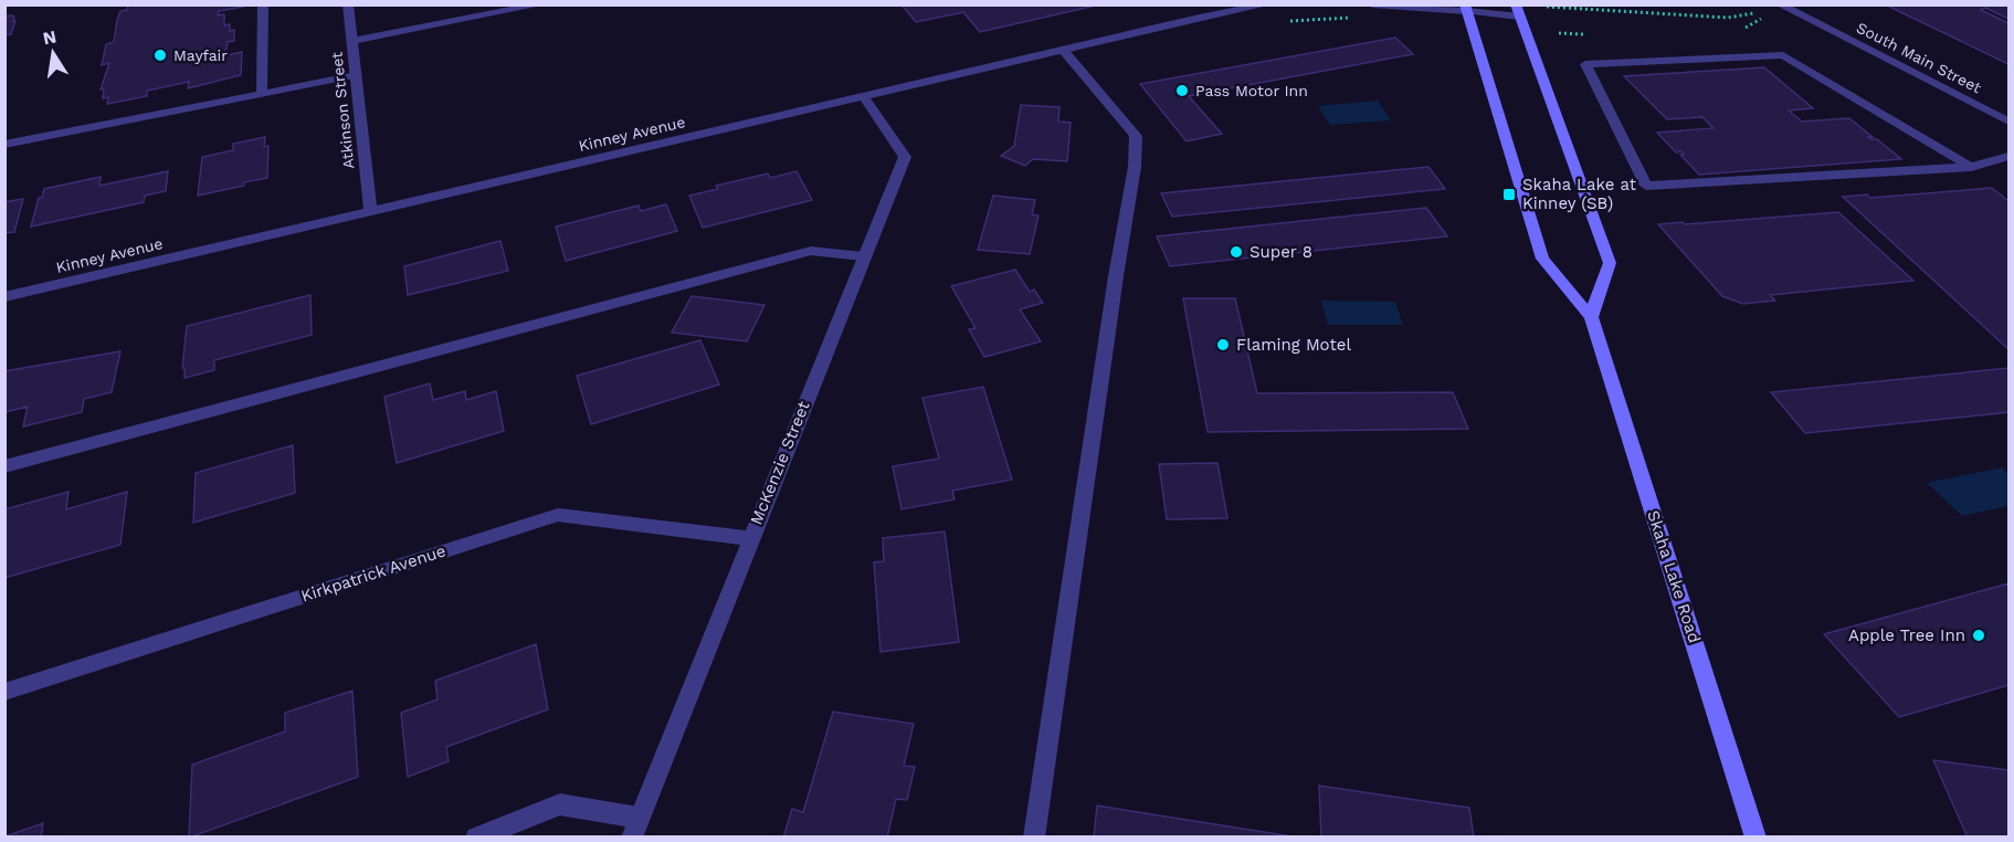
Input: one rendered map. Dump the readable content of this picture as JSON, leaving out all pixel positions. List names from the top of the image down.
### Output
{
  "streets": {
    "main road": ["Skaha Lake Road"],
    "street": [
      "South Main Street",
      "Atkinson Street",
      "Kinney Avenue",
      "McKenzie Street",
      "Kirkpatrick Avenue"
    ]
  },
  "crossings": [
    ["Atkinson Street", "Kinney Avenue"],
    ["Kinney Avenue", "McKenzie Street"],
    ["McKenzie Street", "Kirkpatrick Avenue"]
  ],
  "places": {
    "other": [
      "Mayfair",
      "Pass Motor Inn",
      "Super 8",
      "Flaming Motel",
      "Apple Tree Inn"
    ],
    "transit": ["Skaha Lake at Kinney (SB)"]
  },
  "north": "top"
}
